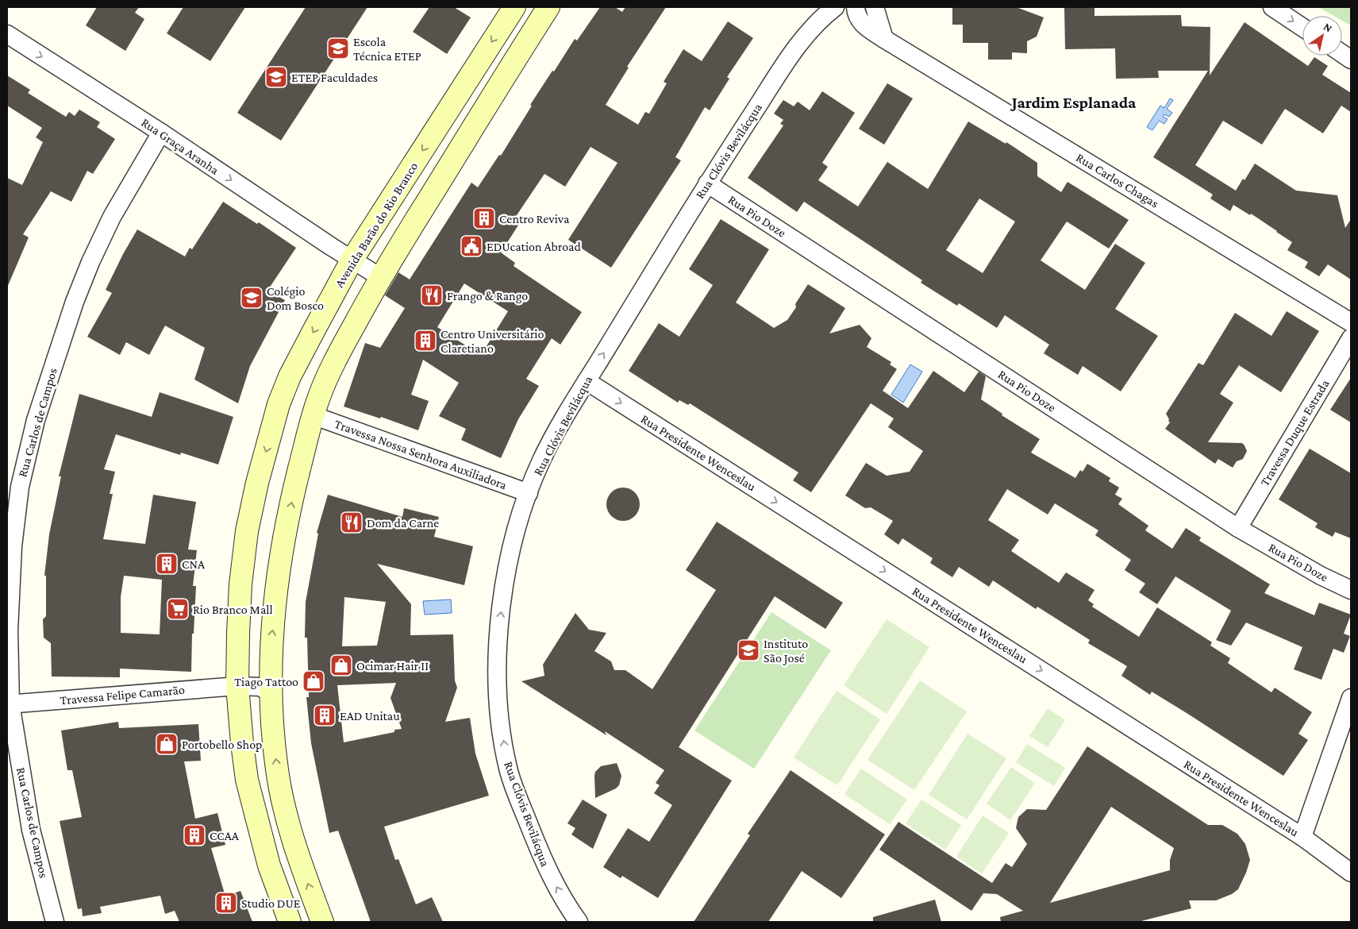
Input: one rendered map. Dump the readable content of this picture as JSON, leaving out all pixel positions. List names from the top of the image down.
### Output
{
  "streets": {
    "main road": ["Avenida Barão do Rio Branco"],
    "street": [
      "Rua Graça Aranha",
      "Rua Clóvis Bevilácqua",
      "Rua Carlos Chagas",
      "Rua Pio Doze",
      "Rua Carlos de Campos",
      "Travessa Duque Estrada",
      "Rua Presidente Wenceslau",
      "Travessa Nossa Senhora Auxiliadora",
      "Travessa Felipe Camarão"
    ]
  },
  "crossings": [
    ["Rua Graça Aranha", "Avenida Barão do Rio Branco"],
    ["Rua Graça Aranha", "Rua Carlos de Campos"],
    ["Rua Clóvis Bevilácqua", "Rua Pio Doze"],
    ["Rua Clóvis Bevilácqua", "Rua Presidente Wenceslau"],
    ["Rua Clóvis Bevilácqua", "Travessa Nossa Senhora Auxiliadora"],
    ["Rua Pio Doze", "Travessa Duque Estrada"],
    ["Avenida Barão do Rio Branco", "Travessa Felipe Camarão"],
    ["Rua Carlos de Campos", "Travessa Felipe Camarão"]
  ],
  "one_way": ["Rua Graça Aranha", "Rua Clóvis Bevilácqua", "Rua Presidente Wenceslau"],
  "districts": ["Jardim Esplanada"],
  "places": {
    "school or university": [
      "Escola Técnica ETEP",
      "ETEP Faculdades",
      "Colégio Dom Bosco",
      "Instituto São José"
    ],
    "building": [
      "Centro Reviva",
      "Centro Universitário Claretiano",
      "CNA",
      "EAD Unitau",
      "CCAA",
      "Studio DUE"
    ],
    "public building": ["EDUcation Abroad"],
    "restaurant": ["Frango & Rango", "Dom da Carne"],
    "supermarket": ["Rio Branco Mall"],
    "shop": ["Ocimar Hair II", "Tiago Tattoo", "Portobello Shop"]
  },
  "north": "top right"
}
